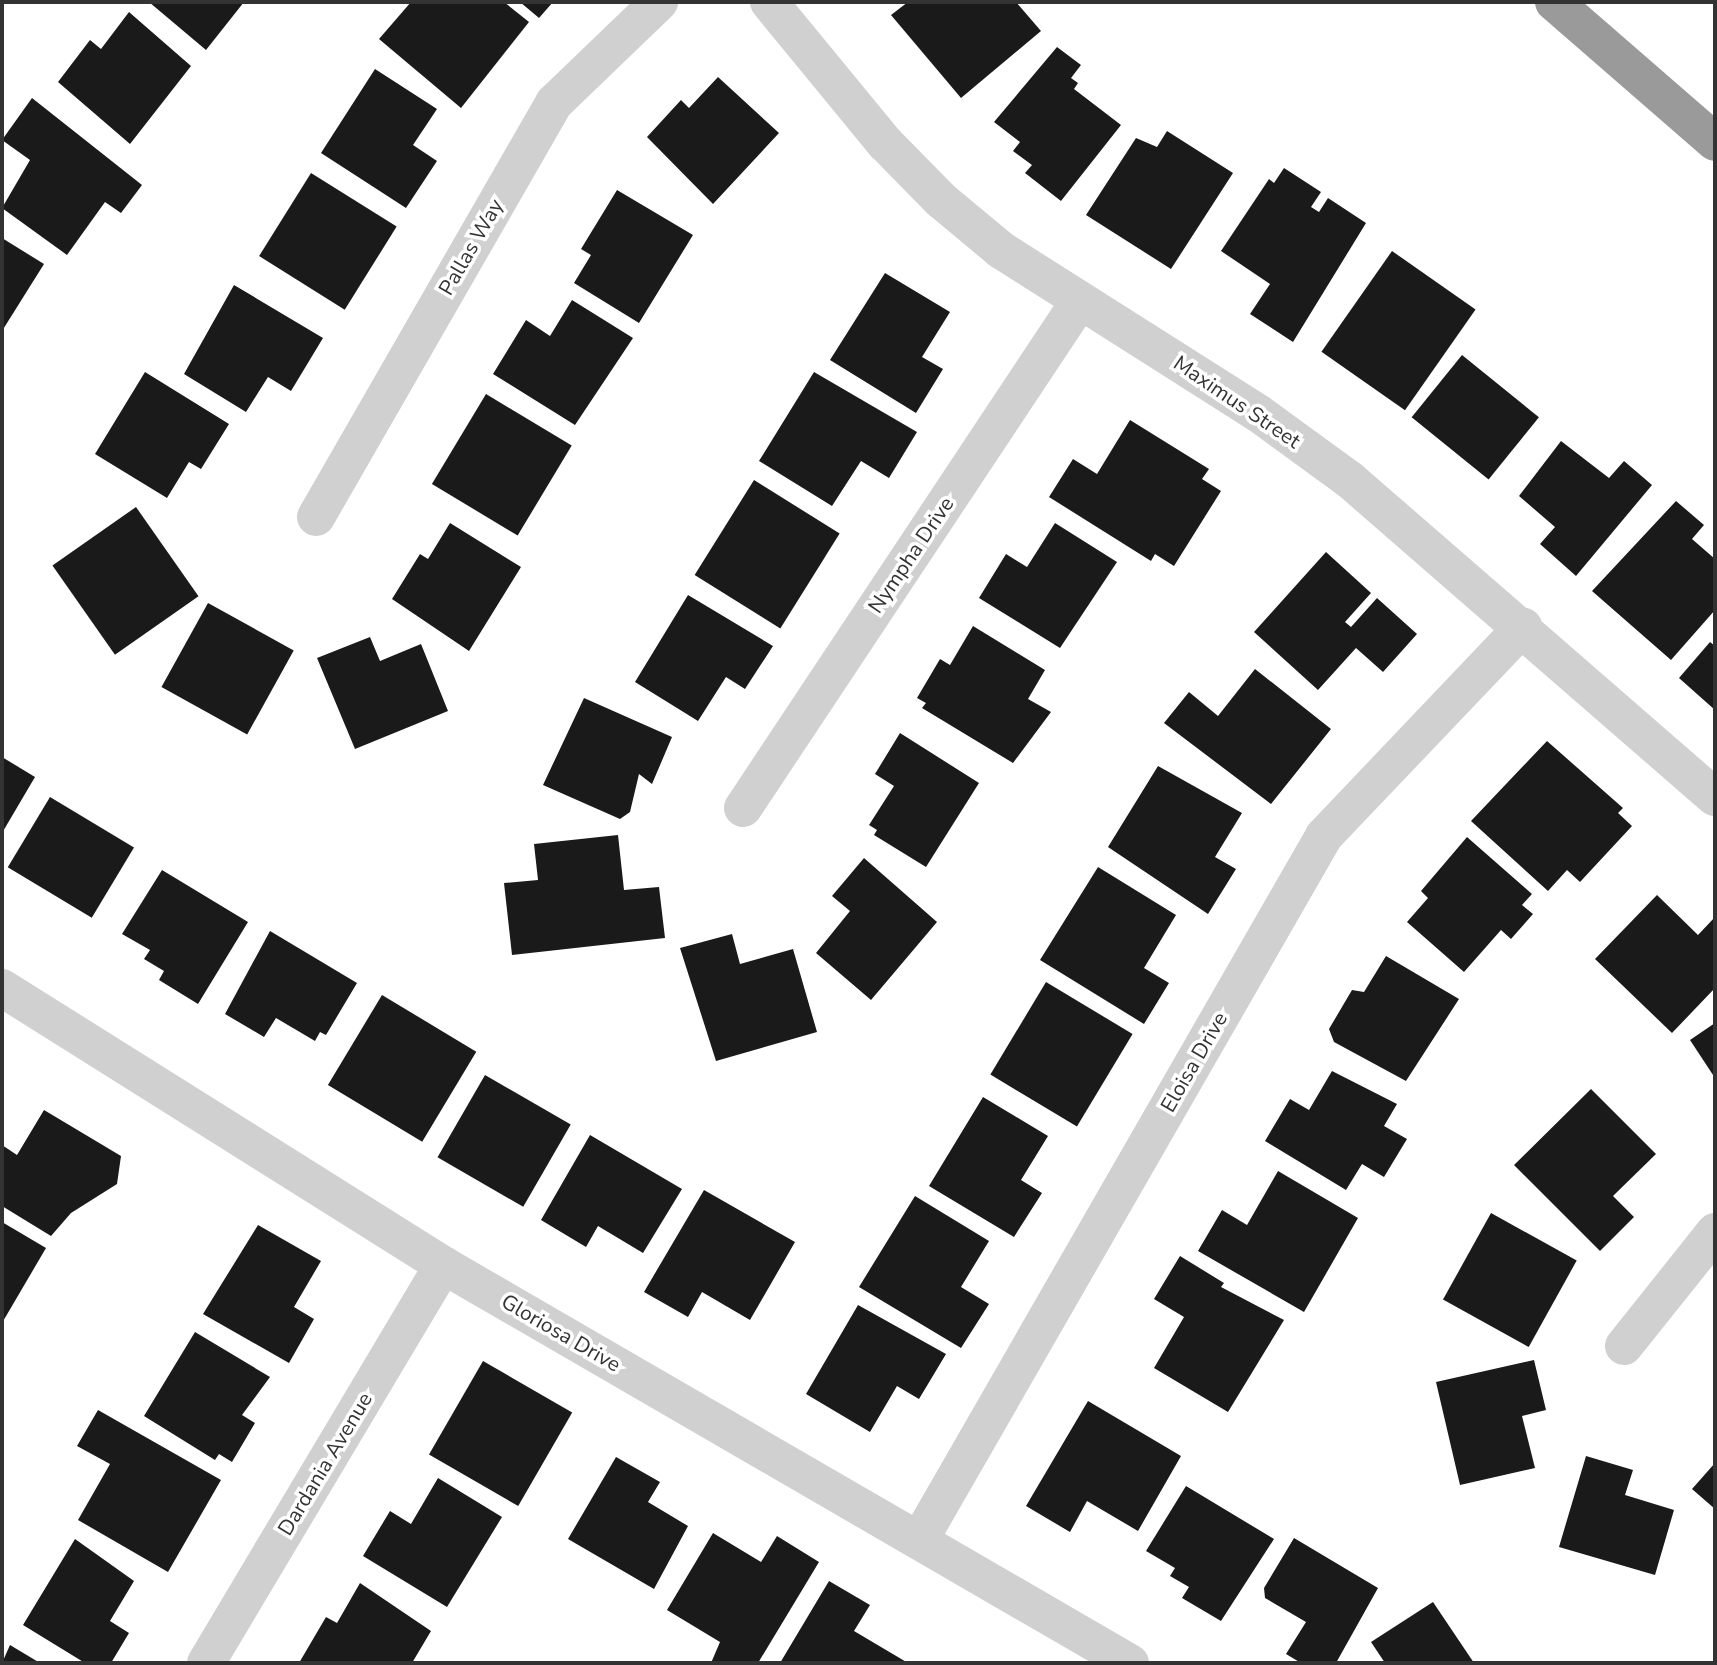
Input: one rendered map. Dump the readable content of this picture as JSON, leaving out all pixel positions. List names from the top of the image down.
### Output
{
  "streets": {
    "street": [
      "Pallas Way",
      "Maximus Street",
      "Nympha Drive",
      "Eloisa Drive",
      "Gloriosa Drive",
      "Dardania Avenue"
    ]
  },
  "crossings": [
    ["Maximus Street", "Nympha Drive"],
    ["Maximus Street", "Eloisa Drive"],
    ["Eloisa Drive", "Gloriosa Drive"],
    ["Gloriosa Drive", "Dardania Avenue"]
  ]
}
